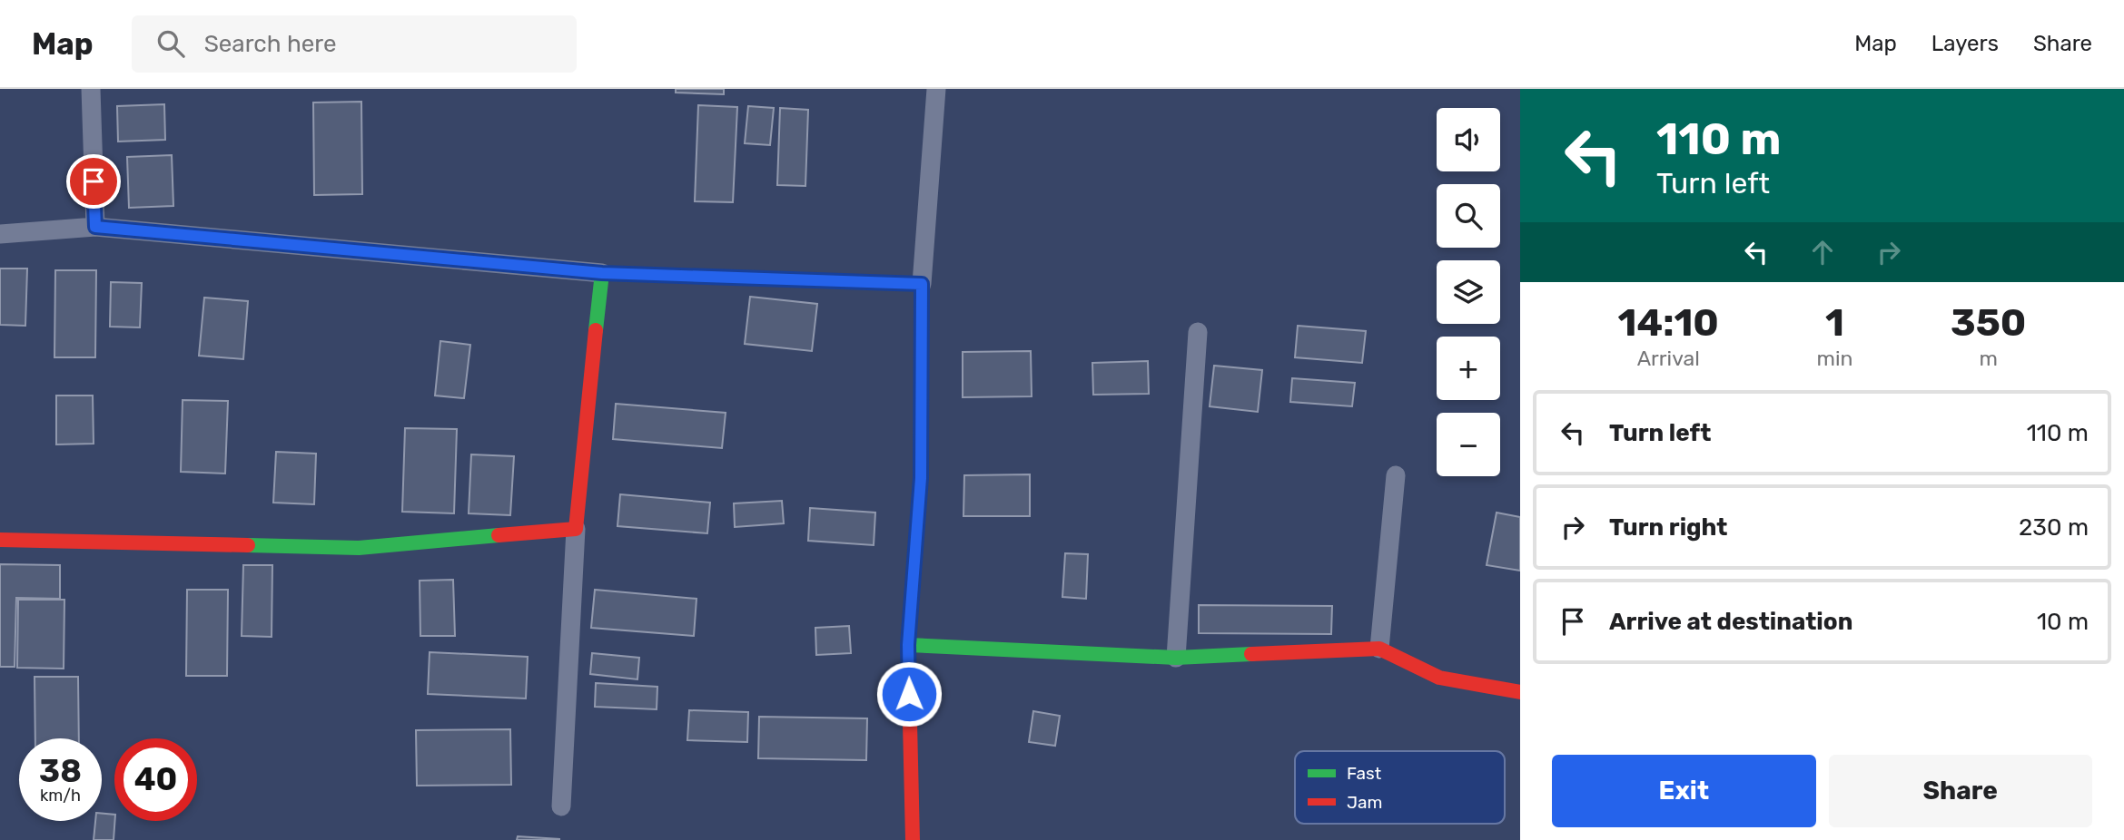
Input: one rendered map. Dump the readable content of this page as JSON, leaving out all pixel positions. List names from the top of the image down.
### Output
{
  "legend": ["Fast", "Jam"],
  "page": {
    "header": "Map",
    "search": "Search here",
    "nav": ["Map", "Layers", "Share"],
    "turn": ["110 m", "Turn left"],
    "map_buttons": ["+", "−"],
    "eta": [
      "14:10",
      "Arrival",
      "1",
      "min",
      "350",
      "m"
    ],
    "list": [
      {
        "name": "Turn left",
        "value": "110 m"
      },
      {
        "name": "Turn right",
        "value": "230 m"
      },
      {
        "name": "Arrive at destination",
        "value": "10 m"
      }
    ],
    "speed": "38 km/h",
    "limit": "40",
    "buttons": ["Exit", "Share"]
  }
}
